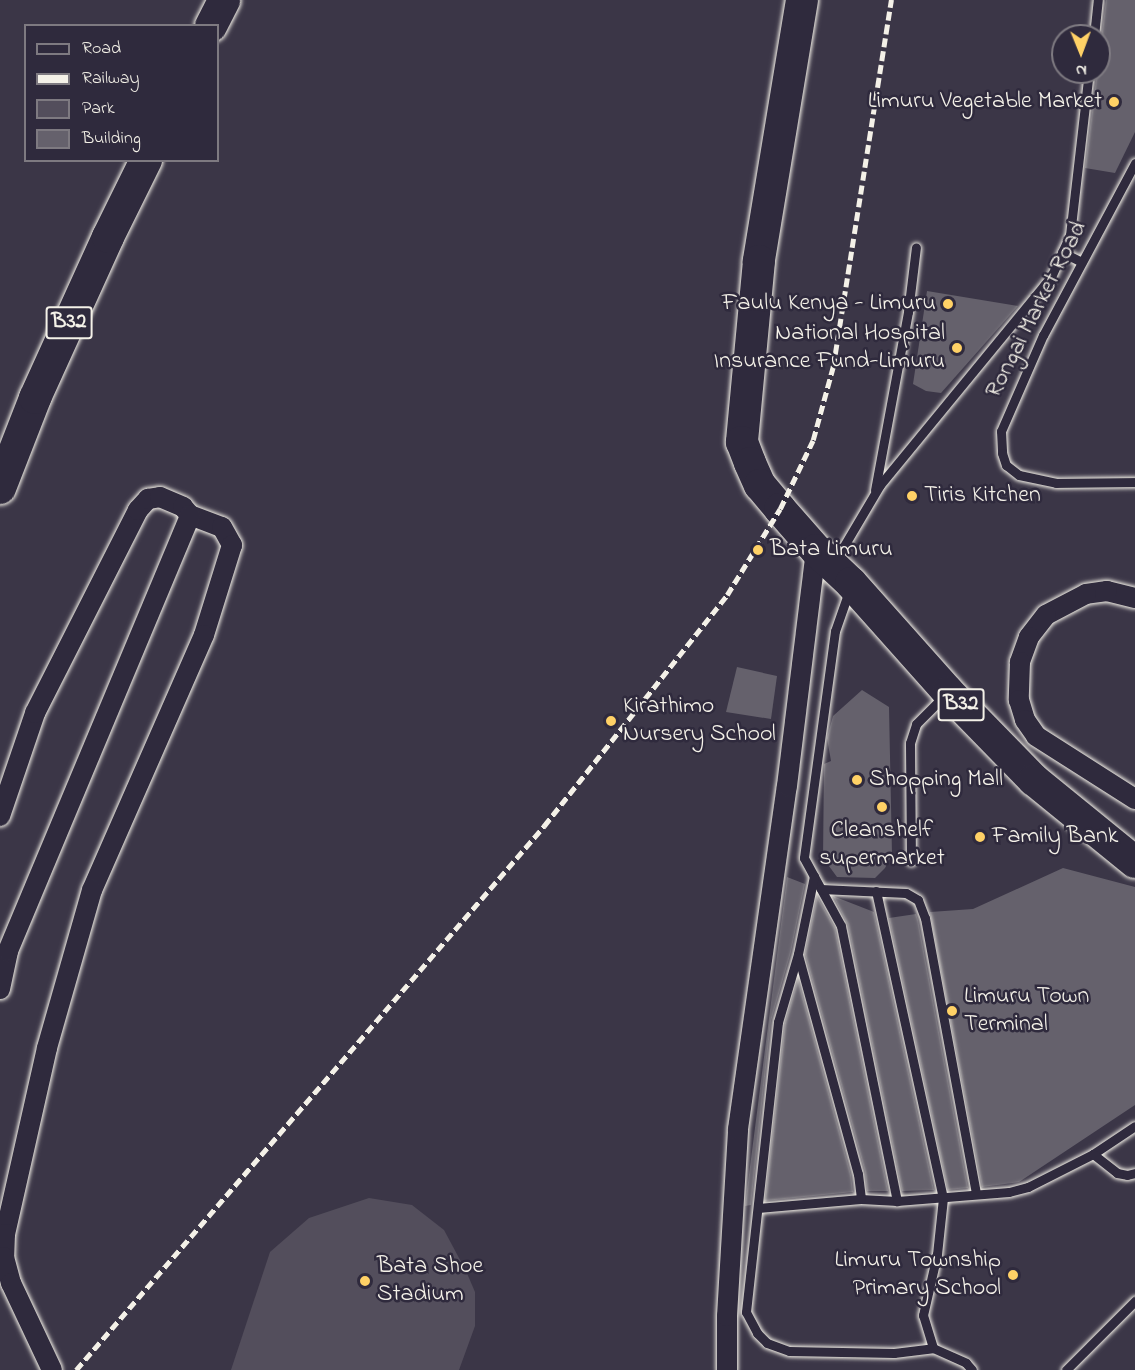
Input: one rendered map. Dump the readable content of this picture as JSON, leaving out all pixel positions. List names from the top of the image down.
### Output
{
  "streets": {
    "highway": ["B32"],
    "lane": ["Rongai Market Road"]
  },
  "crossings": [
    ["Rongai Market Road", "B32"]
  ],
  "places": [
    "Limuru Vegetable Market",
    "Faulu Kenya - Limuru",
    "National Hospital Insurance Fund-Limuru",
    "Tiris Kitchen",
    "Bata Limuru",
    "Kirathimo Nursery School",
    "Shopping Mall",
    "Cleanshelf supermarket",
    "Family Bank",
    "Limuru Town Terminal",
    "Limuru Township Primary School",
    "Bata Shoe Stadium"
  ],
  "legend": [
    "Road",
    "Railway",
    "Park",
    "Building"
  ],
  "north": "bottom"
}
